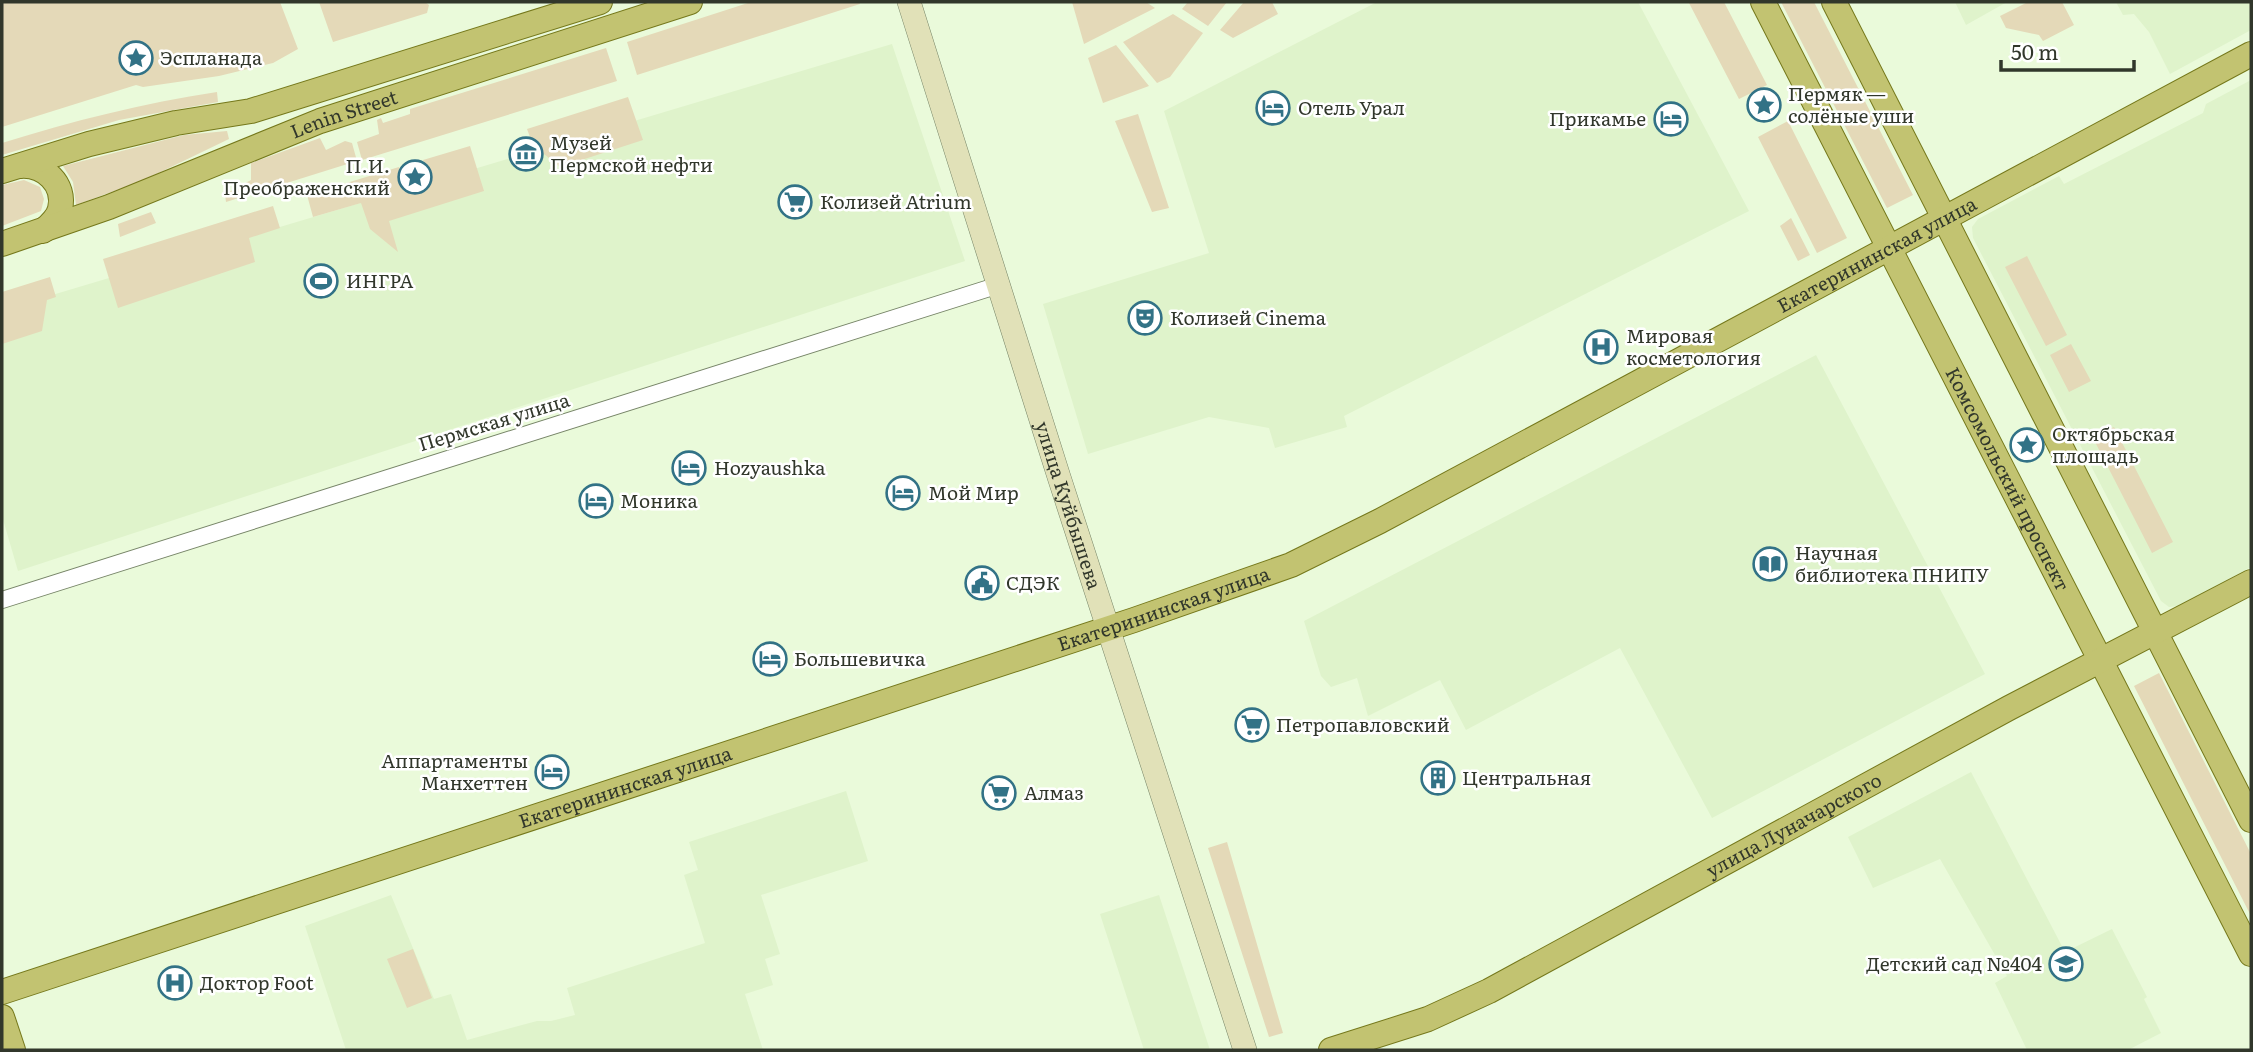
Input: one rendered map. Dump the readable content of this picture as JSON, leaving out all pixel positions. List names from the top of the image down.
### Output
{
  "streets": {
    "main road": [
      "Lenin Street",
      "Екатерининская улица",
      "Комсомольский проспект",
      "улица Куйбышева",
      "улица Луначарского"
    ],
    "street": ["Пермская улица"]
  },
  "crossings": [
    ["Екатерининская улица", "Комсомольский проспект"],
    ["Екатерининская улица", "улица Куйбышева"],
    ["Пермская улица", "улица Куйбышева"],
    ["Комсомольский проспект", "улица Луначарского"]
  ],
  "places": {
    "place": [
      "Эспланада",
      "Пермяк — солёные уши",
      "П.И. Преображенский",
      "Октябрьская площадь"
    ],
    "hotel": [
      "Отель Урал",
      "Прикамье",
      "Hozyaushka",
      "Мой Мир",
      "Моника",
      "Большевичка",
      "Аппартаменты Манхеттен"
    ],
    "museum": ["Музей Пермской нефти"],
    "supermarket": ["Колизей Atrium", "Петропавловский", "Алмаз"],
    "sports": ["ИНГРА"],
    "theatre": ["Колизей Cinema"],
    "hospital": ["Мировая косметология", "Доктор Foot"],
    "library": ["Научная библиотека ПНИПУ"],
    "public building": ["СДЭК"],
    "building": ["Центральная"],
    "school or university": ["Детский сад №404"]
  },
  "scale_bar": "50 m"
}
